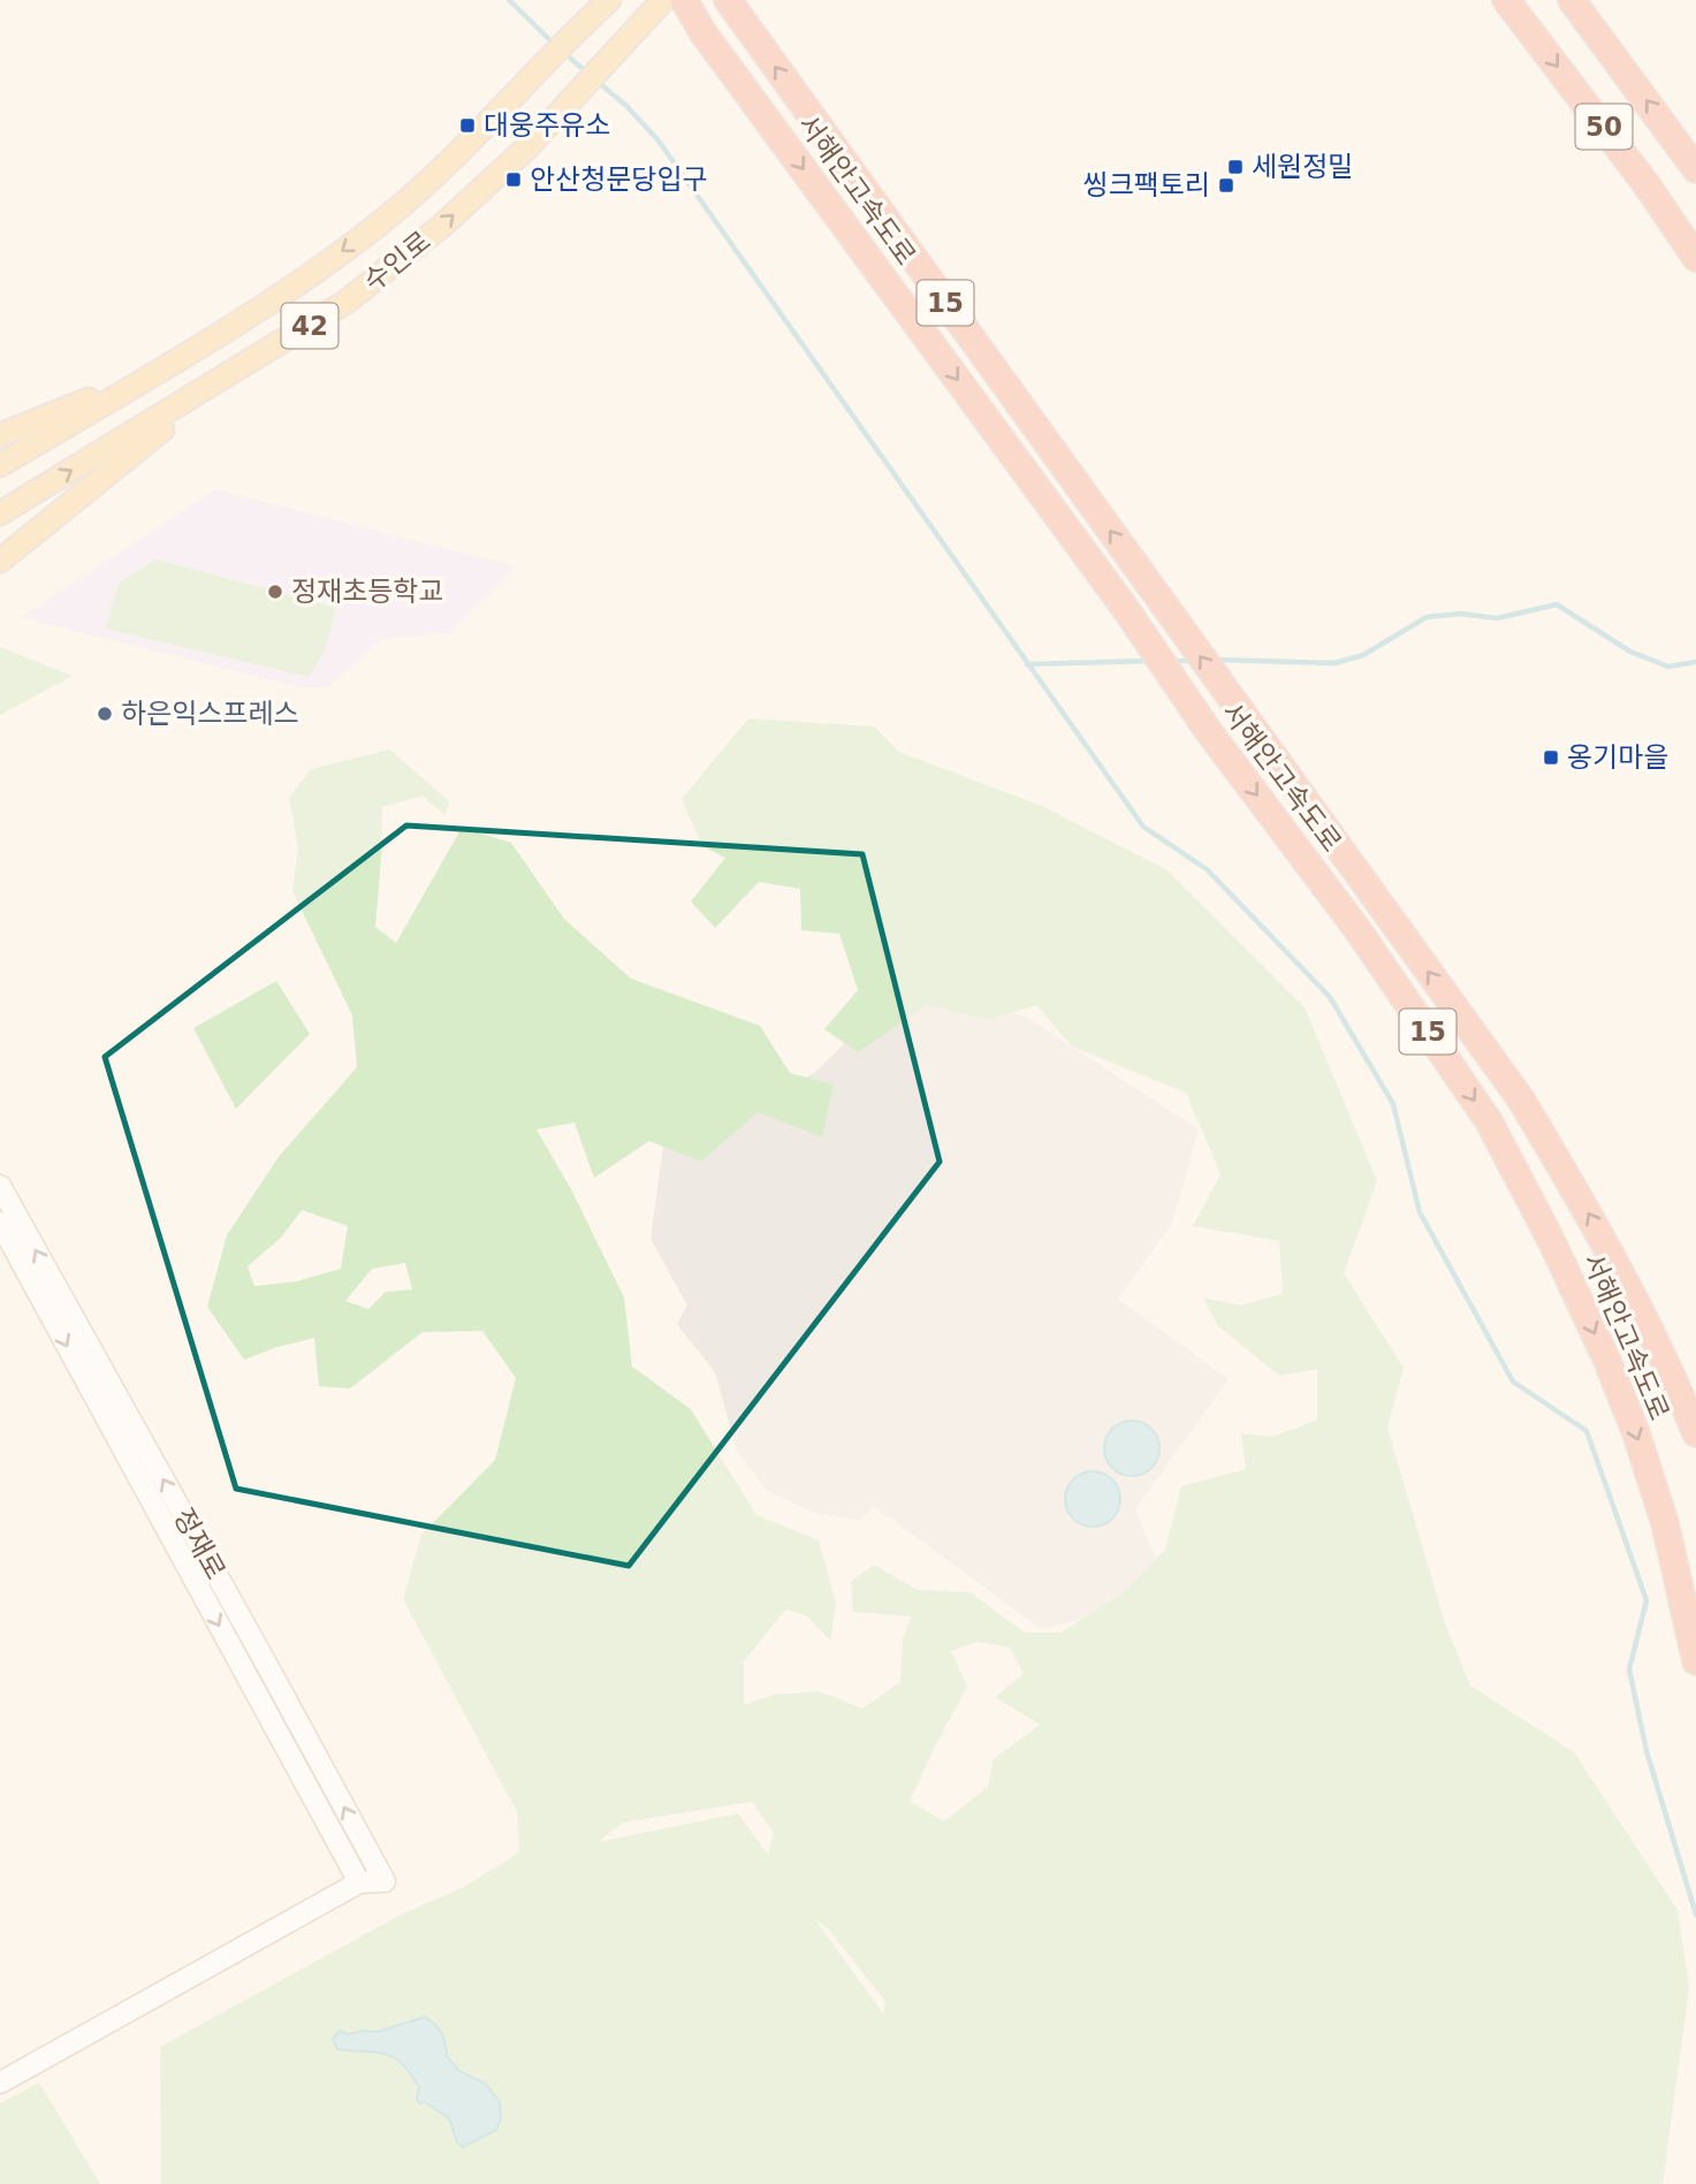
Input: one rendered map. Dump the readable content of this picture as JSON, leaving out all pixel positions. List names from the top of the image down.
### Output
{
  "streets": {
    "highway": ["50", "서해안고속도로", "15"],
    "main road": ["수인로", "42"],
    "street": ["정재로"]
  },
  "places": {
    "transit": [
      "대웅주유소",
      "세원정밀",
      "안산청문당입구",
      "씽크팩토리",
      "옹기마을"
    ],
    "other": ["정재초등학교", "하은익스프레스"]
  }
}
